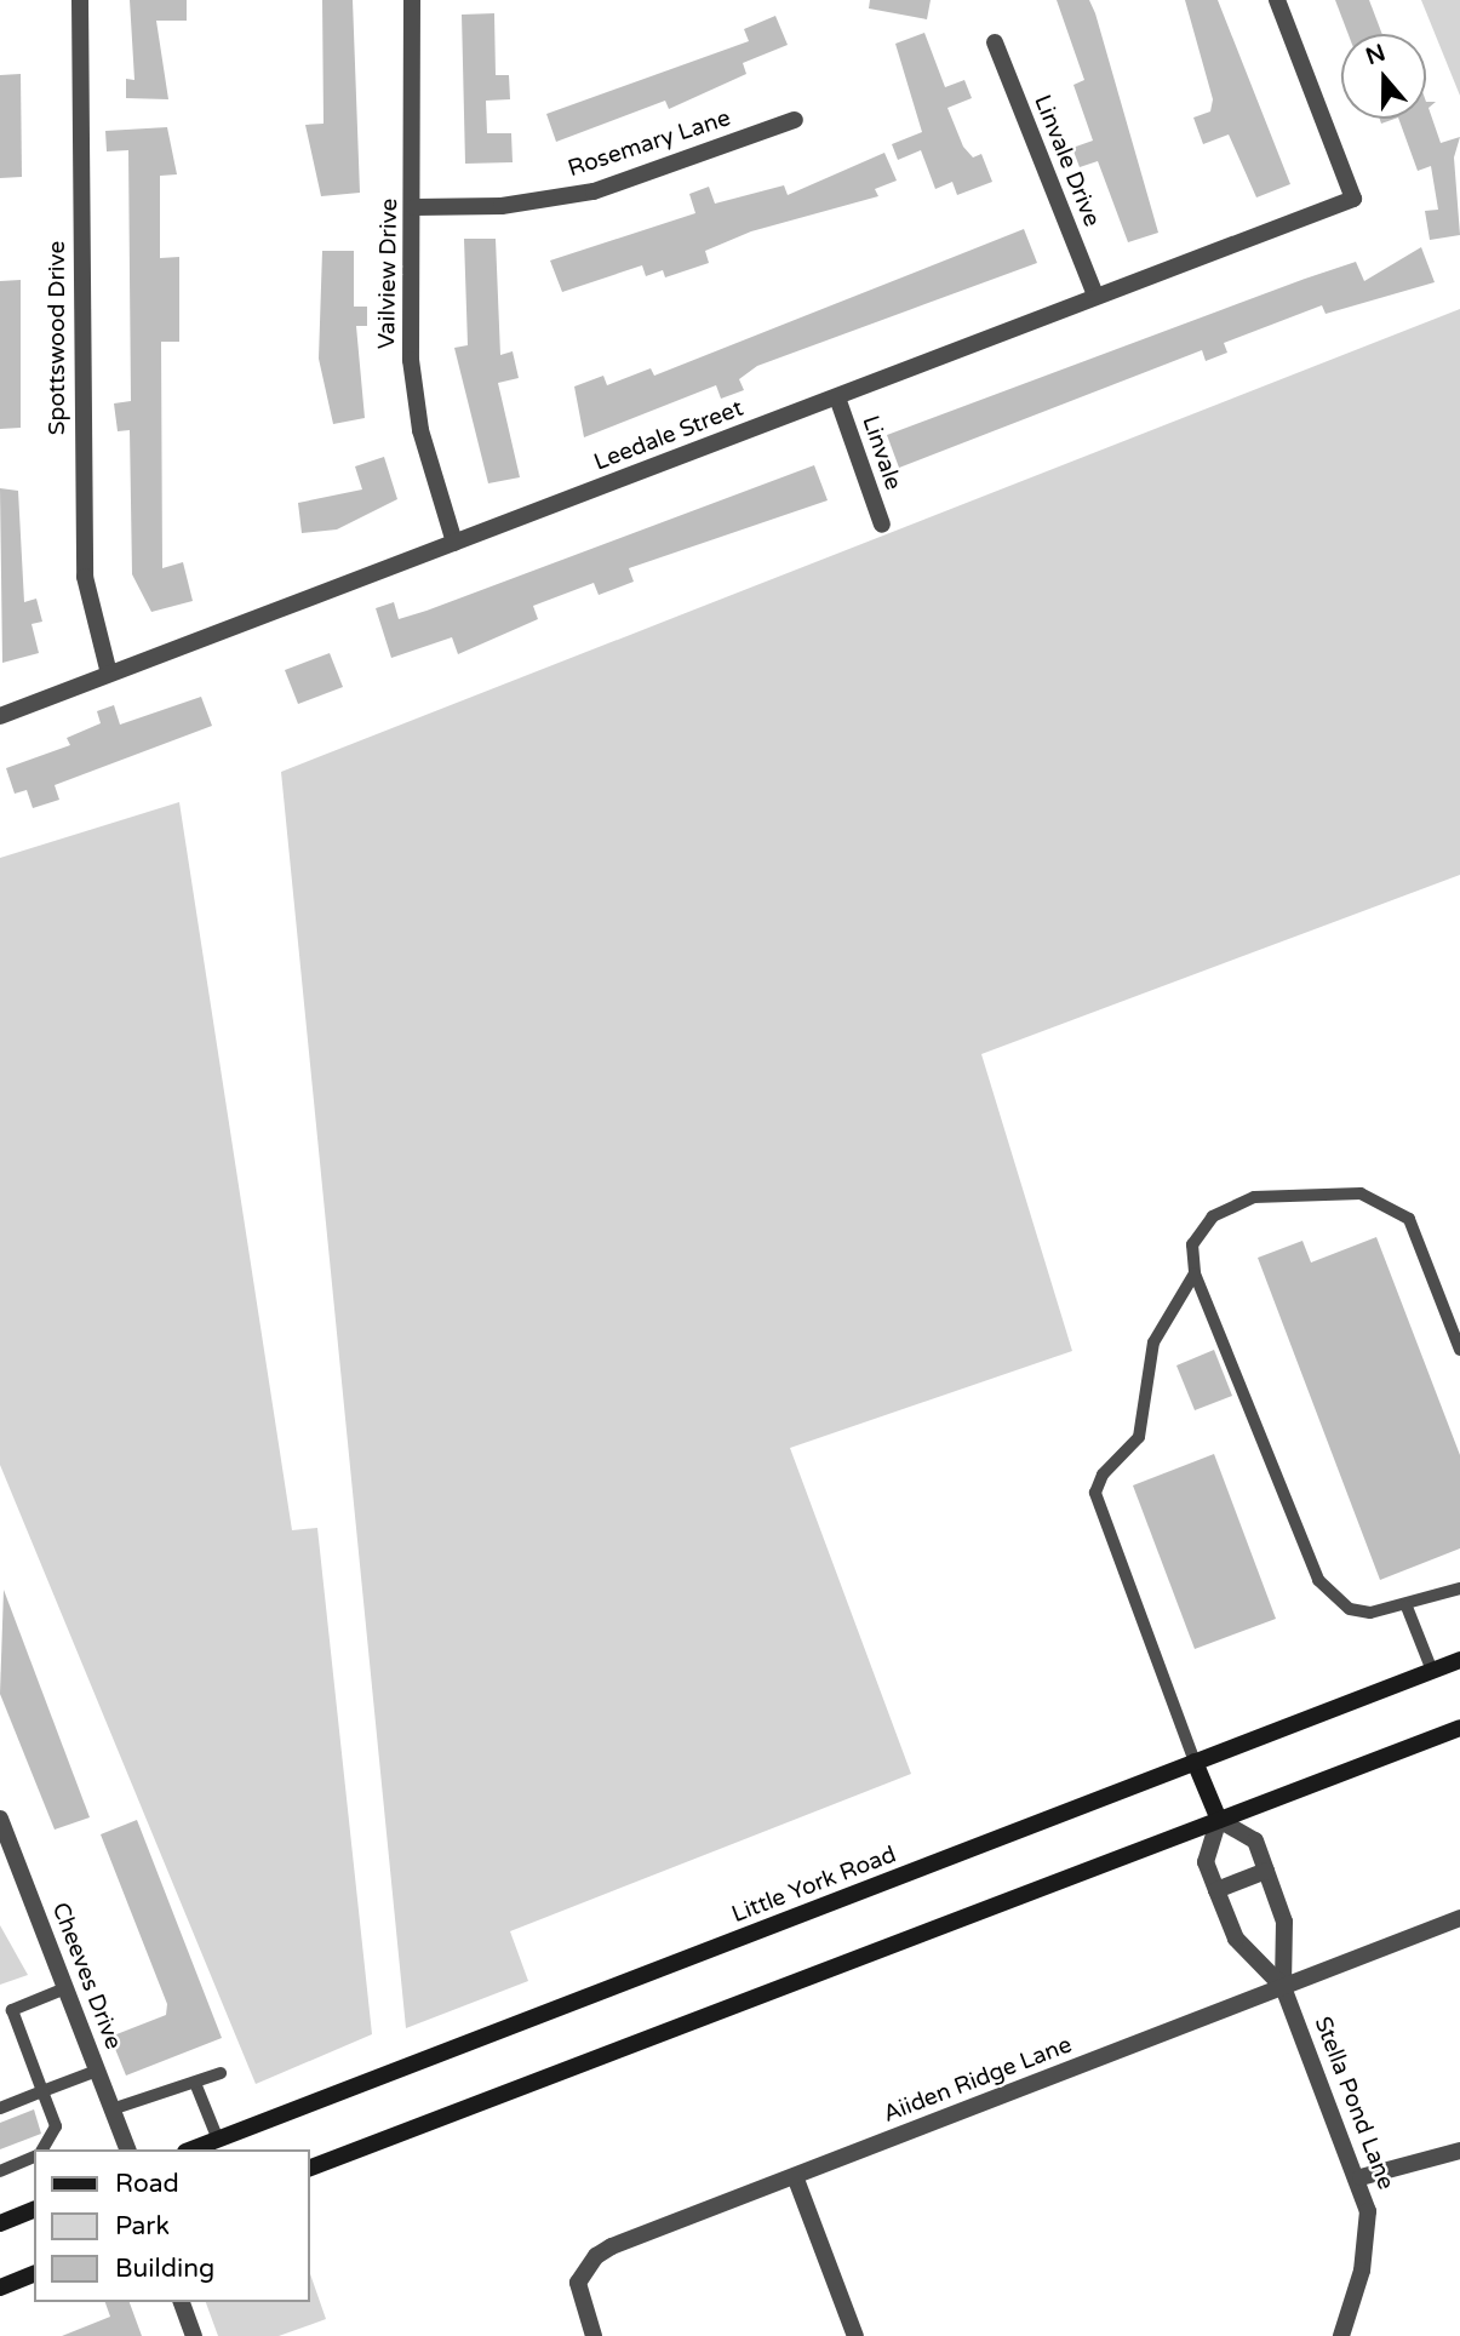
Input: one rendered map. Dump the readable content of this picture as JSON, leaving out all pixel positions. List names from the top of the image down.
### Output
{
  "streets": {
    "main road": ["Little York Road"],
    "street": [
      "Rosemary Lane",
      "Linvale Drive",
      "Vailview Drive",
      "Spottswood Drive",
      "Leedale Street",
      "Linvale",
      "Cheeves Drive",
      "Aiiden Ridge Lane",
      "Stella Pond Lane"
    ]
  },
  "crossings": [
    ["Rosemary Lane", "Vailview Drive"],
    ["Linvale Drive", "Leedale Street"],
    ["Vailview Drive", "Leedale Street"],
    ["Spottswood Drive", "Leedale Street"],
    ["Leedale Street", "Linvale"],
    ["Aiiden Ridge Lane", "Stella Pond Lane"]
  ],
  "legend": ["Road", "Park", "Building"],
  "north": "top"
}
